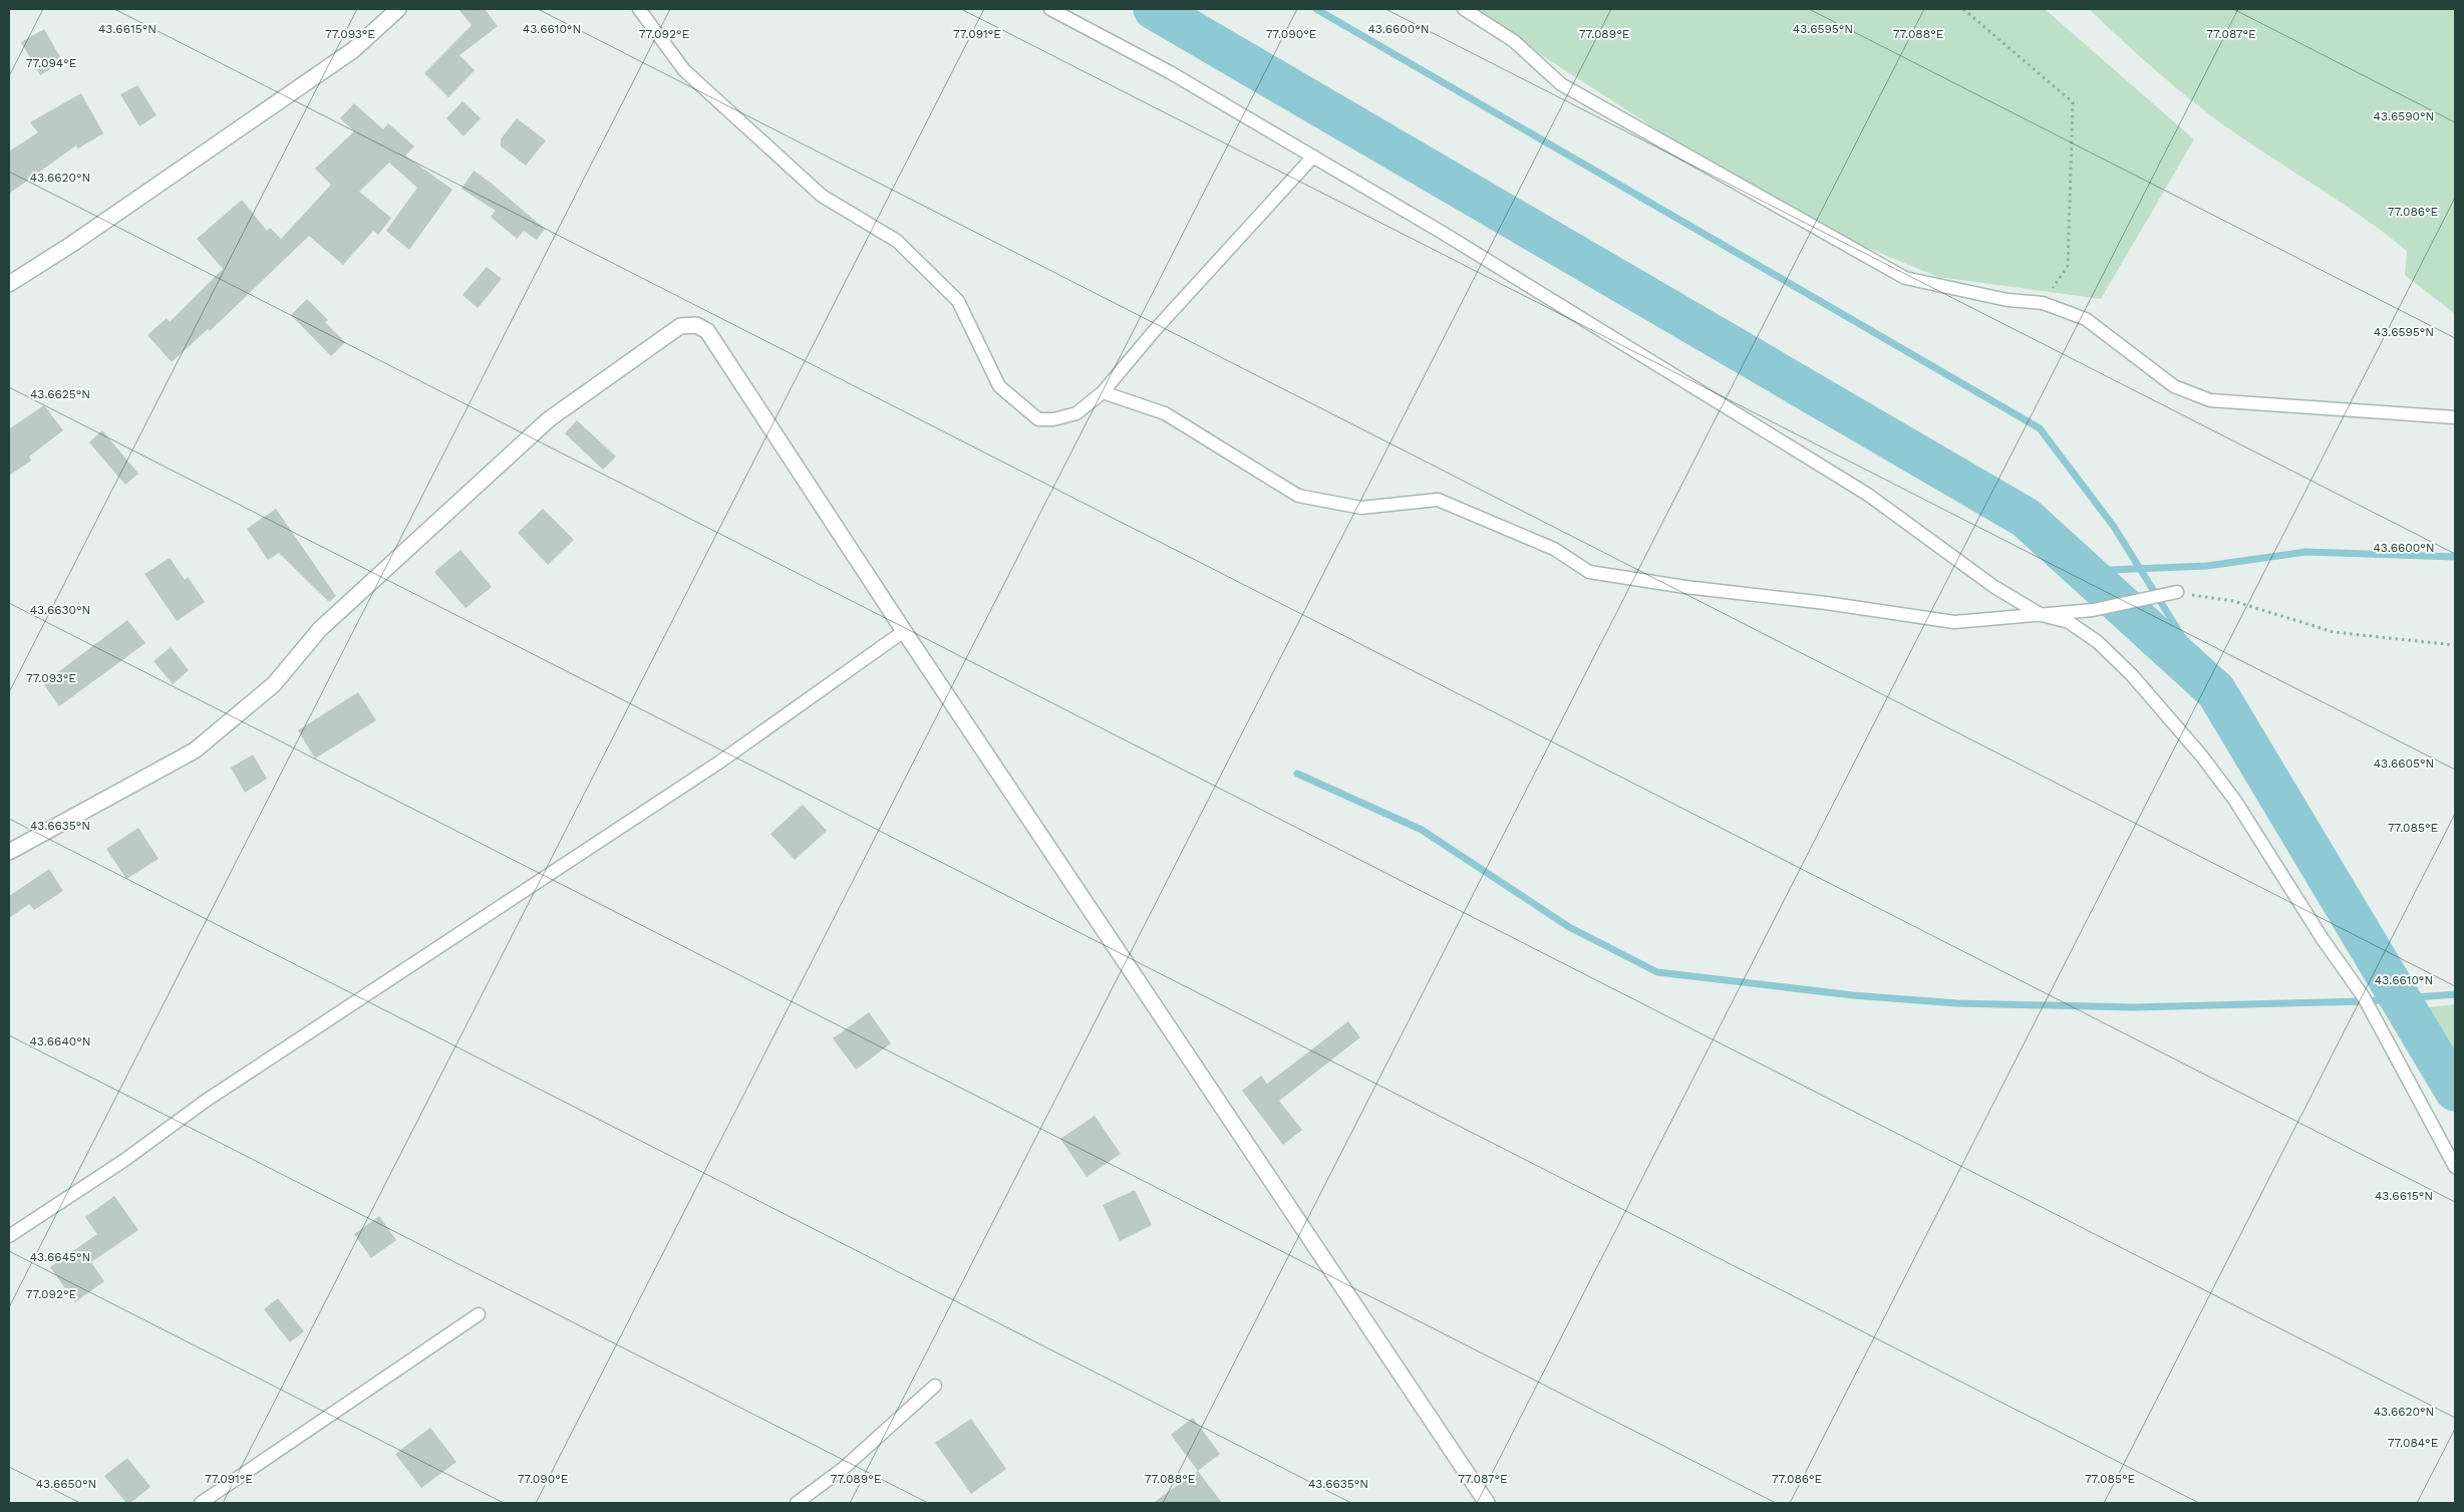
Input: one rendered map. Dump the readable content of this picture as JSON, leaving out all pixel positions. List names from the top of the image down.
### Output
{
  "coordinates": [
    "43.6615°N",
    "43.6610°N",
    "43.6600°N",
    "43.6595°N",
    "77.093°E",
    "77.092°E",
    "77.091°E",
    "77.090°E",
    "77.089°E",
    "77.088°E",
    "77.087°E",
    "77.094°E",
    "43.6590°N",
    "43.6620°N",
    "77.086°E",
    "43.6625°N",
    "43.6630°N",
    "43.6605°N",
    "43.6635°N",
    "77.085°E",
    "43.6640°N",
    "43.6645°N",
    "77.084°E",
    "43.6650°N"
  ]
}
